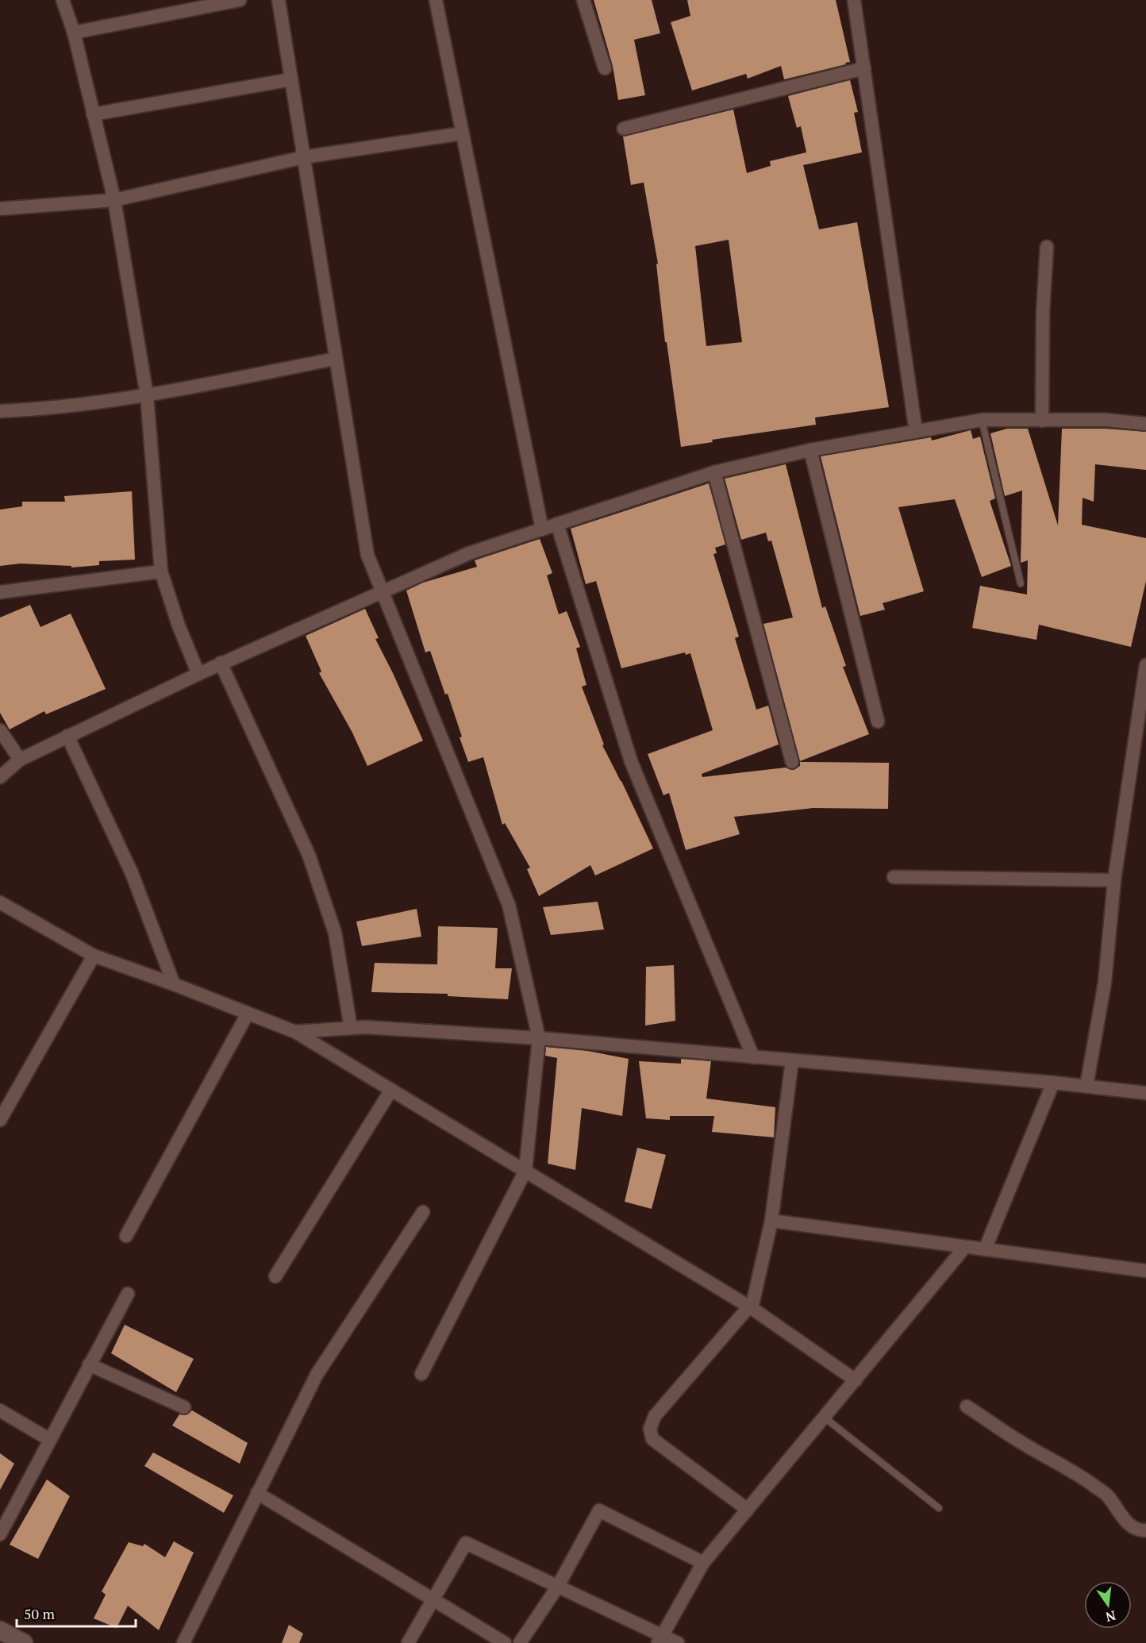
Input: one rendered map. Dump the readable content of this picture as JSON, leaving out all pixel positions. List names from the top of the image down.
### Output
{
  "scale_bar": "50 m",
  "north": "bottom"
}
